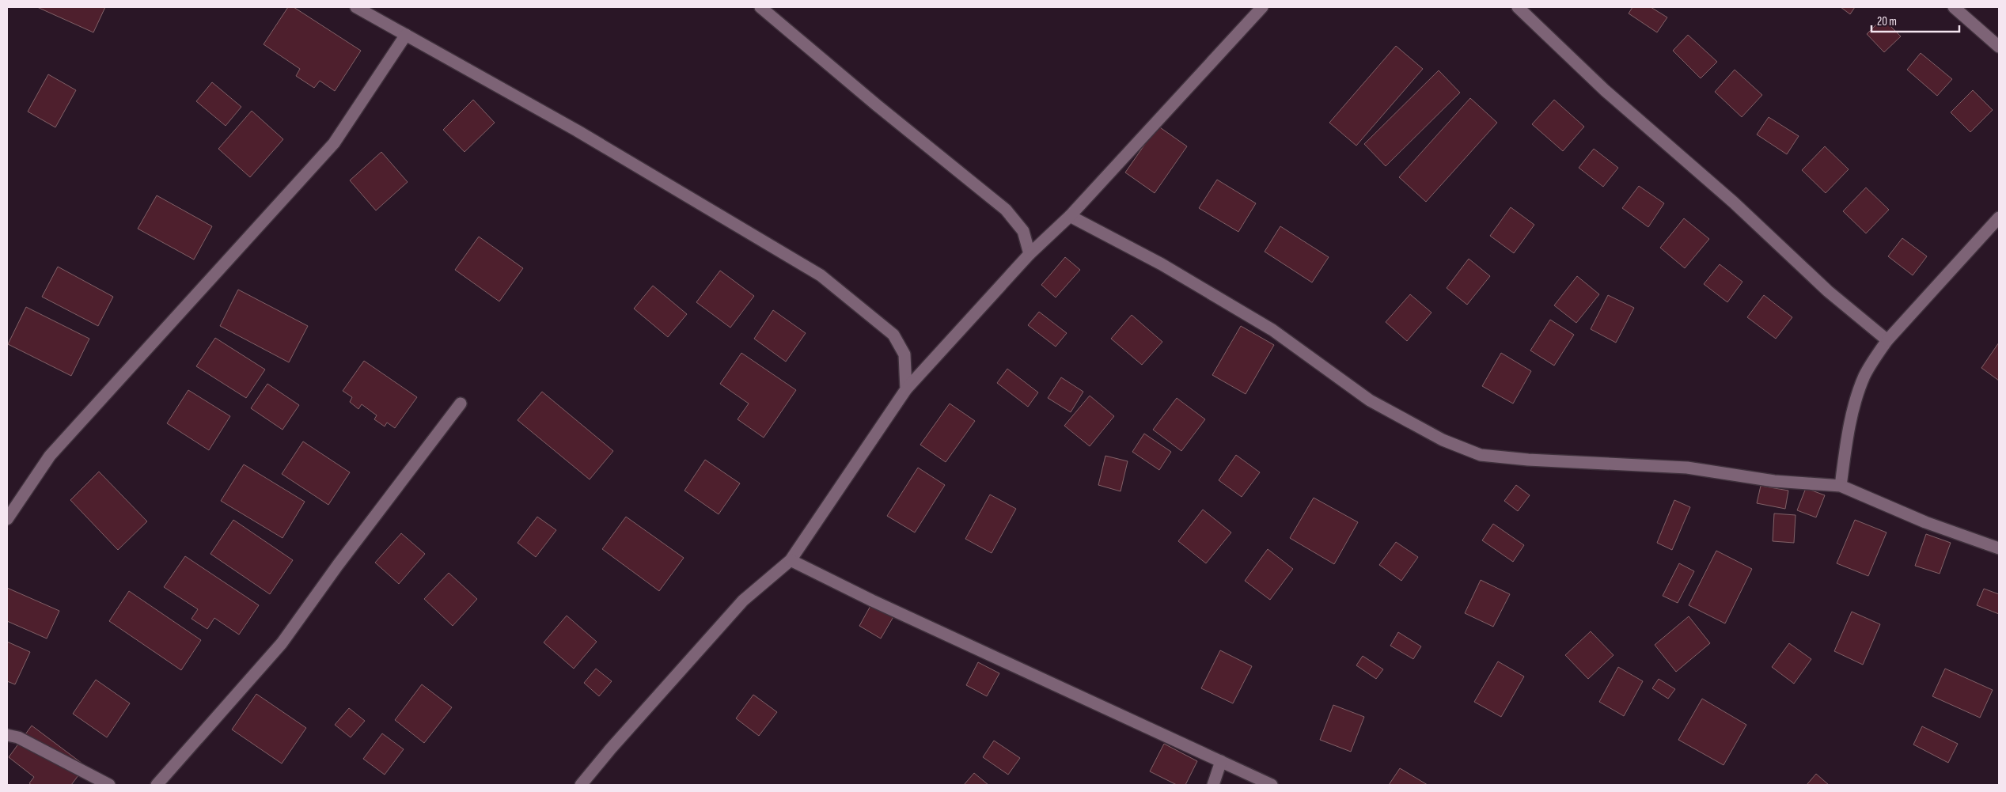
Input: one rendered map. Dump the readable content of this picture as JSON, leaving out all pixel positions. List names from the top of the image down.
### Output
{
  "scale_bar": "20 m"
}
